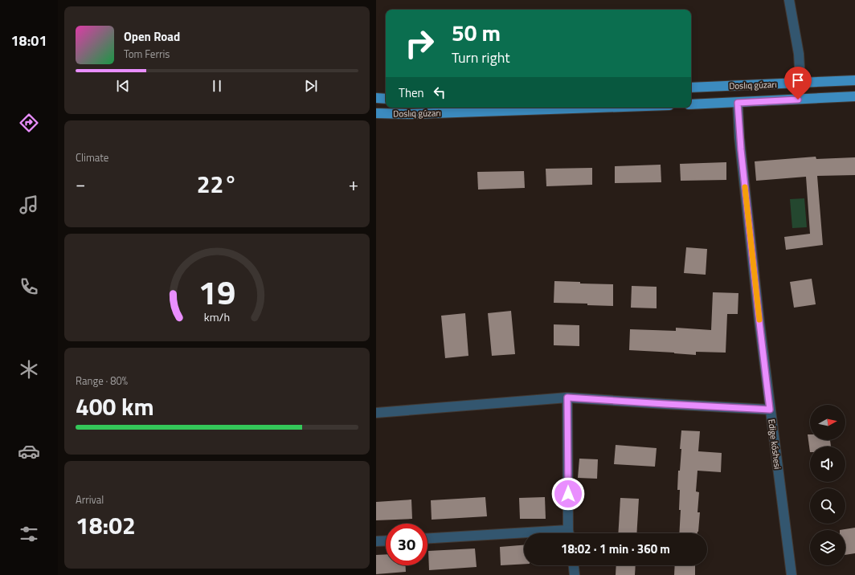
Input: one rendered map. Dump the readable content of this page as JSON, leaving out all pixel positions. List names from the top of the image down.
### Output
{
  "streets": {
    "main road": ["Doslıq gúzarı"],
    "street": ["Edige kóshesi"]
  },
  "crossings": [
    ["Doslıq gúzarı", "Edige kóshesi"]
  ],
  "north": "right",
  "page": {
    "tabs": "18:01",
    "turn": ["50 m", "Turn right"],
    "song": ["Open Road", "Tom Ferris"],
    "then": "Then",
    "tile": [
      "Climate",
      ["Range · 80%", "400 km"],
      ["Arrival", "18:02"]
    ],
    "heat": ["−", "22°", "+"],
    "limit": "30",
    "trip": "18:02 · 1 min · 360 m",
    "gauge": ["19", "km/h"]
  }
}
